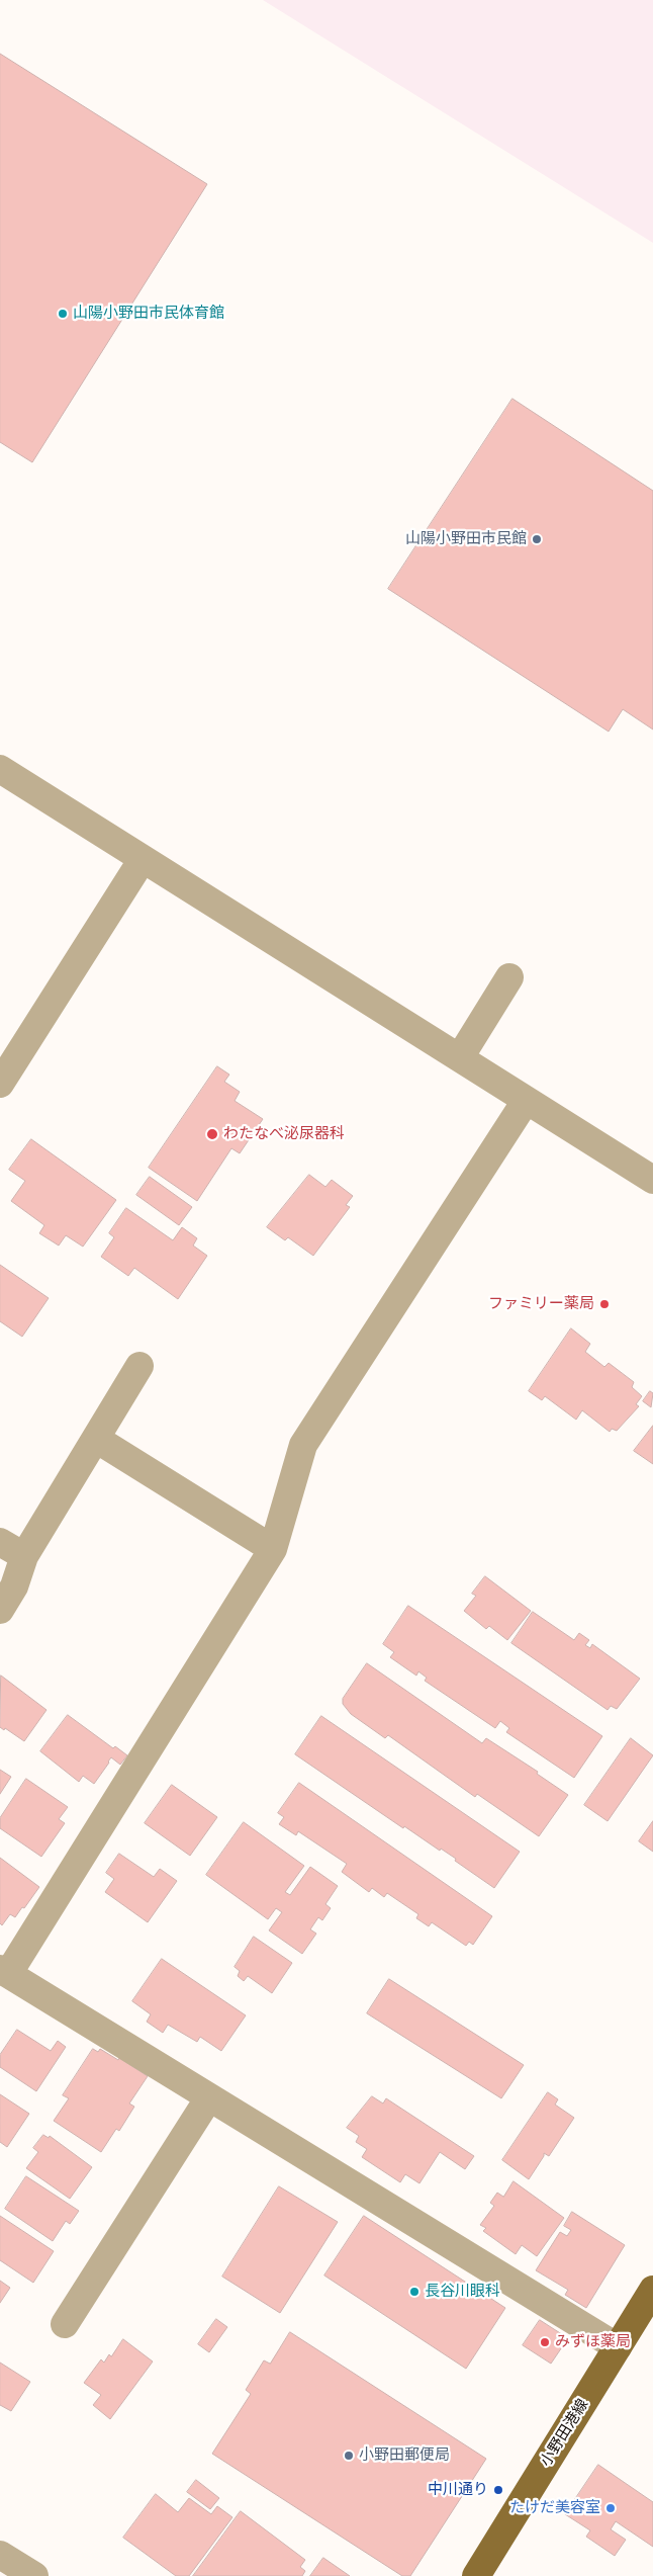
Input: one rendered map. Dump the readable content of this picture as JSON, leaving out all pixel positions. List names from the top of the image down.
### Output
{
  "streets": {
    "main road": ["小野田港線"]
  },
  "places": [
    "山陽小野田市民体育館",
    "山陽小野田市民館",
    "わたなべ泌尿器科",
    "ファミリー薬局",
    "長谷川眼科",
    "みずほ薬局",
    "小野田郵便局",
    "中川通り",
    "たけだ美容室"
  ]
}
